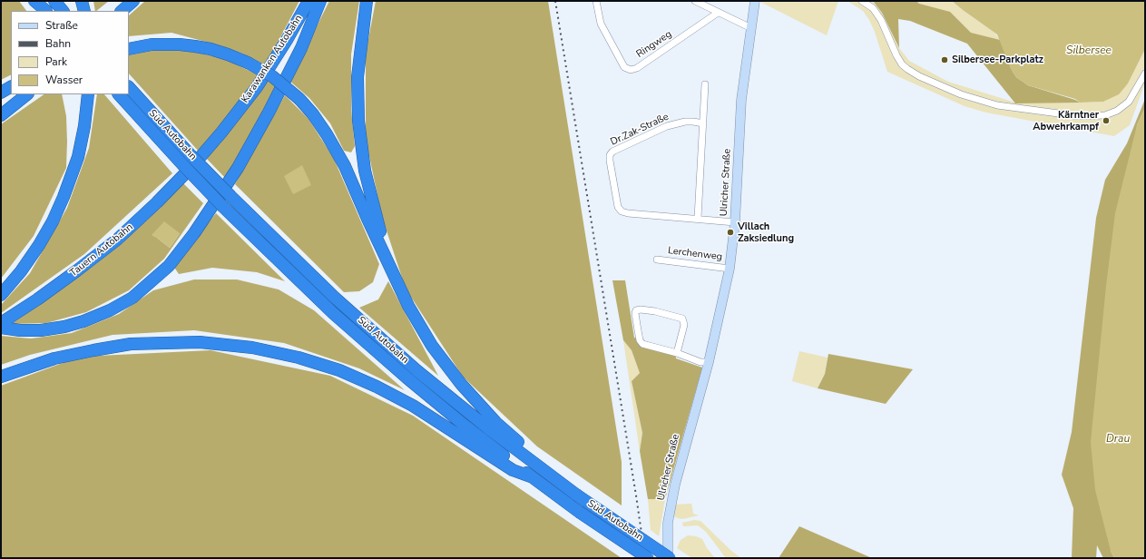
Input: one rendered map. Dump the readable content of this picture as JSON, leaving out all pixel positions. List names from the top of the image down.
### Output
{
  "streets": {
    "highway": ["Karawanken Autobahn", "Süd Autobahn", "Tauern Autobahn"],
    "street": [
      "Ringweg",
      "Dr.Zak-Straße",
      "Ulricher Straße",
      "Lerchenweg"
    ]
  },
  "crossings": [
    ["Karawanken Autobahn", "Süd Autobahn"],
    ["Karawanken Autobahn", "Tauern Autobahn"],
    ["Dr.Zak-Straße", "Ulricher Straße"],
    ["Süd Autobahn", "Ulricher Straße"],
    ["Süd Autobahn", "Tauern Autobahn"],
    ["Ulricher Straße", "Lerchenweg"]
  ],
  "water": ["Silbersee", "Drau"],
  "places": ["Silbersee-Parkplatz", "Kärntner Abwehrkampf", "Villach Zaksiedlung"],
  "legend": [
    "Straße",
    "Bahn",
    "Park",
    "Wasser"
  ]
}
